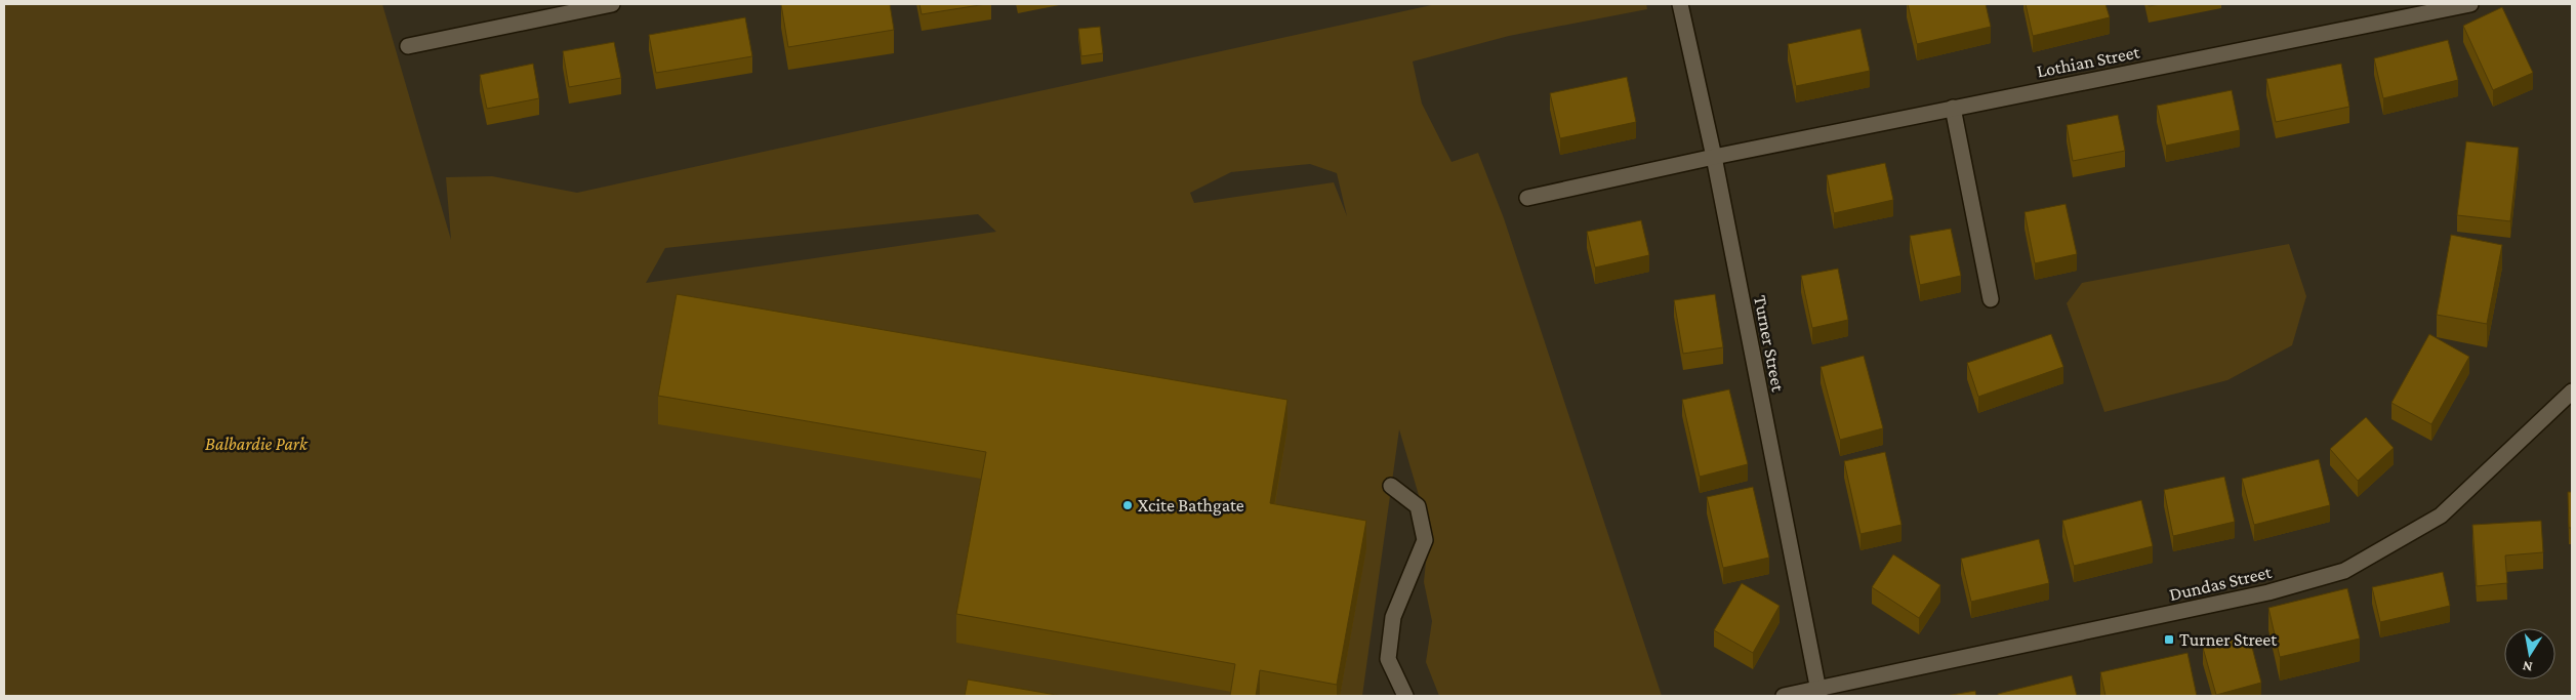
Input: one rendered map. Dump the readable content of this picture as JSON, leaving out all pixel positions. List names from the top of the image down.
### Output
{
  "streets": {
    "street": ["Lothian Street", "Turner Street", "Dundas Street"]
  },
  "crossings": [
    ["Lothian Street", "Turner Street"],
    ["Turner Street", "Dundas Street"]
  ],
  "parks": ["Balbardie Park"],
  "places": {
    "other": ["Xcite Bathgate"],
    "transit": ["Turner Street"]
  },
  "north": "bottom"
}
